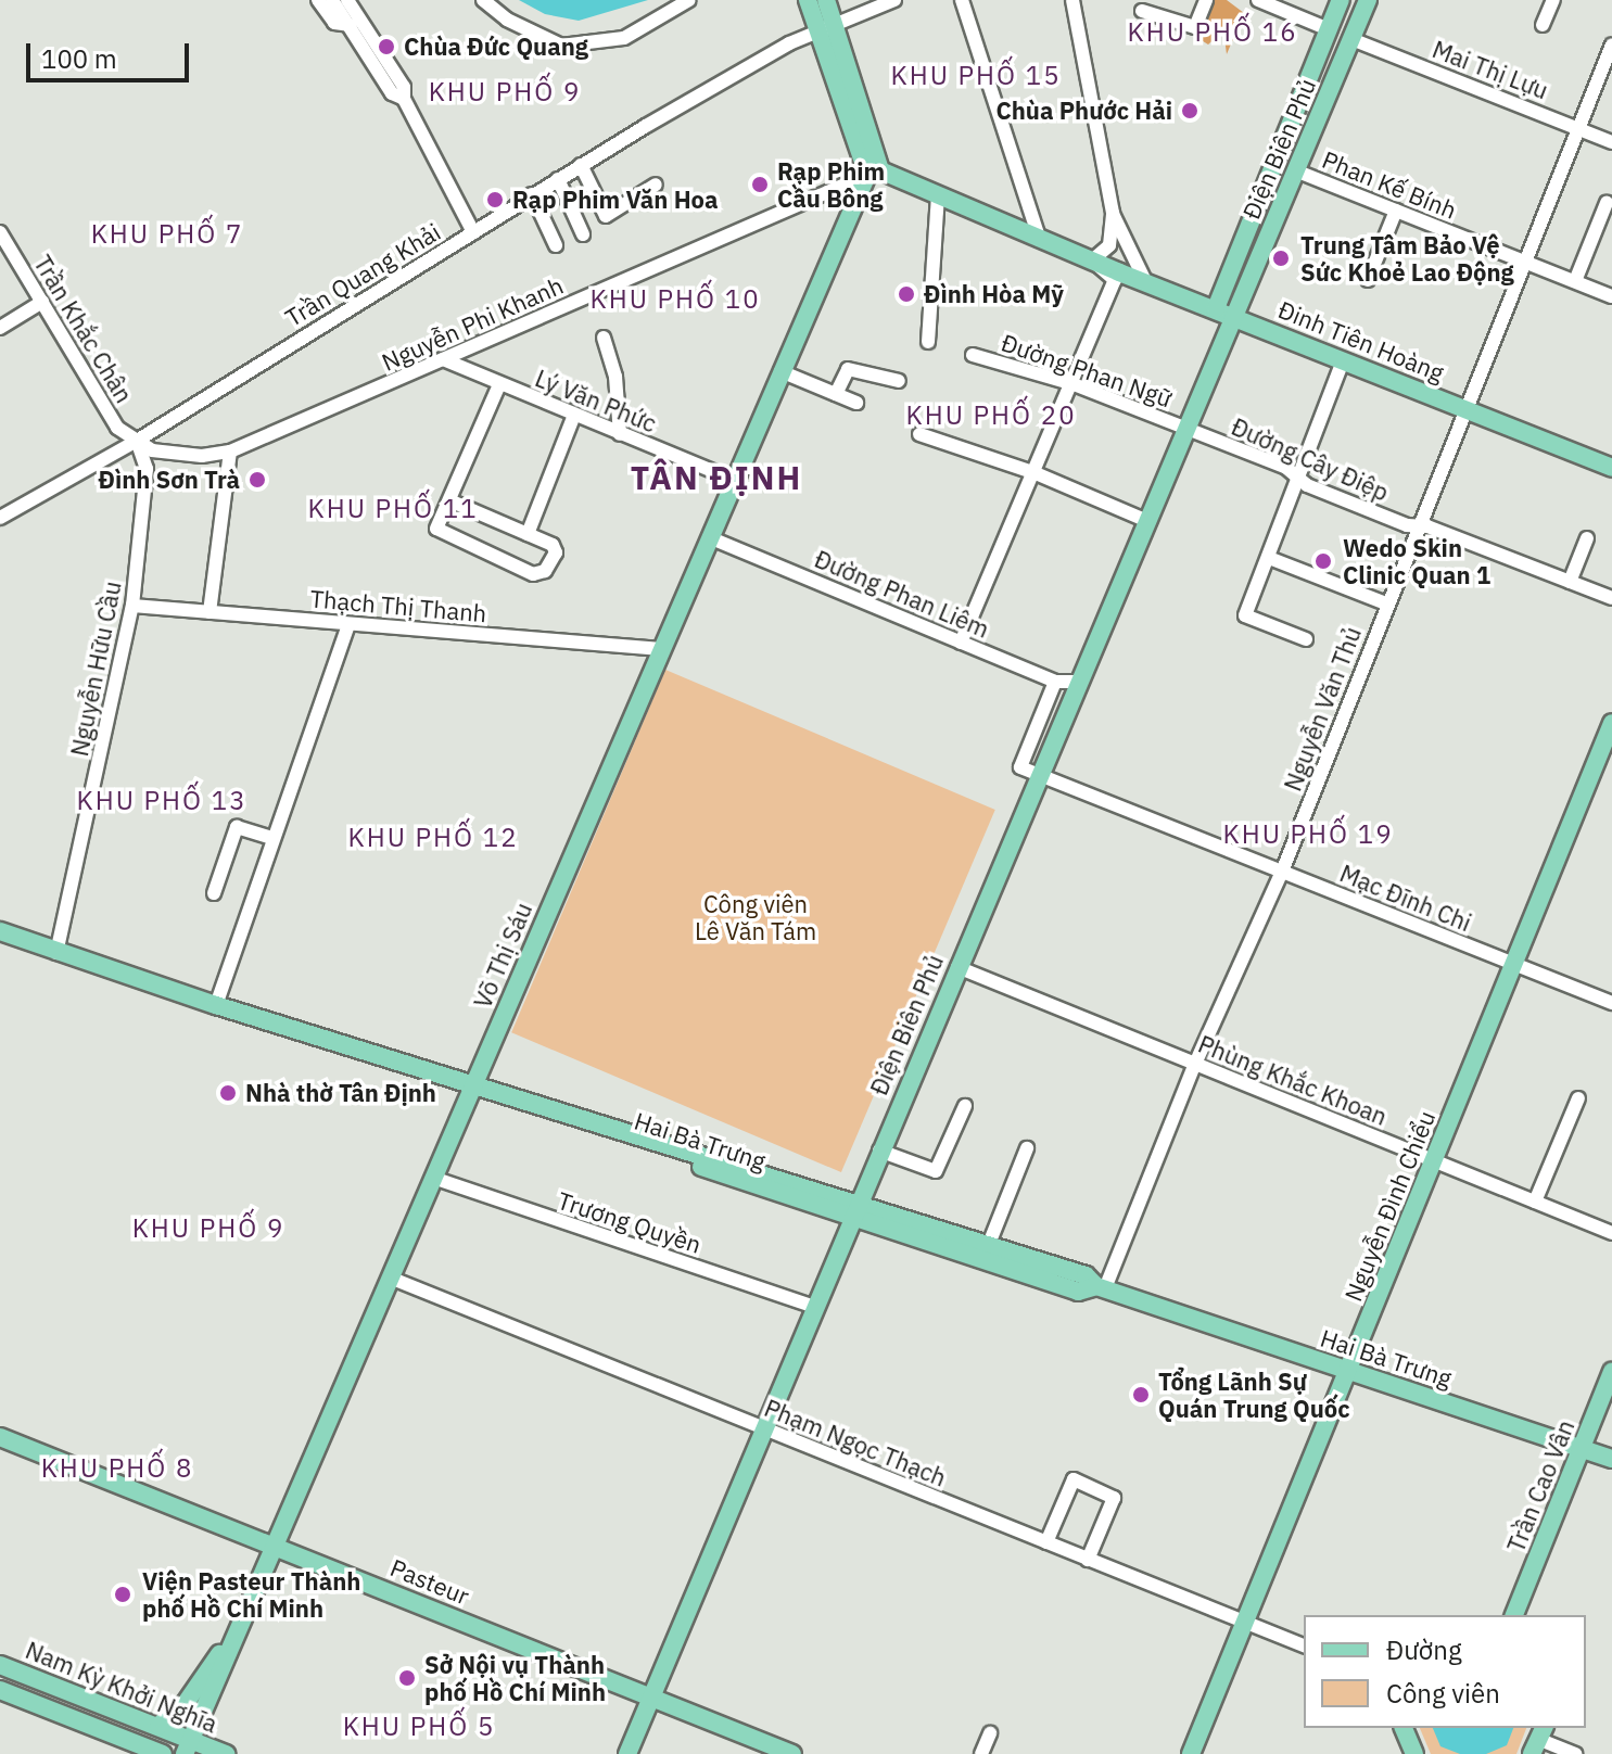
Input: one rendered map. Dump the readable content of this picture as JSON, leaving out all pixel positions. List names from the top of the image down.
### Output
{
  "streets": {
    "main road": [
      "Ðiện Biên Phủ",
      "Đinh Tiên Hoàng",
      "Võ Thị Sáu",
      "Điện Biên Phủ",
      "Hai Bà Trưng",
      "Nguyễn Đình Chiểu",
      "Trần Cao Vân",
      "Pasteur",
      "Nam Kỳ Khởi Nghĩa"
    ],
    "street": [
      "Mai Thị Lựu",
      "Phan Kế Bính",
      "Trần Quang Khải",
      "Nguyễn Phi Khanh",
      "Trần Khắc Chân",
      "Đường Phan Ngữ",
      "Lý Văn Phức",
      "Đường Cây Điệp",
      "Đường Phan Liêm",
      "Thạch Thị Thanh",
      "Nguyễn Hữu Cầu",
      "Nguyễn Văn Thủ",
      "Mạc Đĩnh Chi",
      "Phùng Khắc Khoan",
      "Trương Quyền",
      "Phạm Ngọc Thạch"
    ]
  },
  "crossings": [
    ["Mai Thị Lựu", "Ðiện Biên Phủ"],
    ["Mai Thị Lựu", "Nguyễn Văn Thủ"],
    ["Ðiện Biên Phủ", "Phan Kế Bính"],
    ["Ðiện Biên Phủ", "Đinh Tiên Hoàng"],
    ["Ðiện Biên Phủ", "Điện Biên Phủ"],
    ["Phan Kế Bính", "Nguyễn Văn Thủ"],
    ["Trần Quang Khải", "Nguyễn Phi Khanh"],
    ["Trần Quang Khải", "Trần Khắc Chân"],
    ["Trần Quang Khải", "Nguyễn Hữu Cầu"],
    ["Nguyễn Phi Khanh", "Trần Khắc Chân"],
    ["Nguyễn Phi Khanh", "Đinh Tiên Hoàng"],
    ["Nguyễn Phi Khanh", "Lý Văn Phức"],
    ["Nguyễn Phi Khanh", "Nguyễn Hữu Cầu"],
    ["Nguyễn Phi Khanh", "Võ Thị Sáu"],
    ["Trần Khắc Chân", "Nguyễn Hữu Cầu"],
    ["Đinh Tiên Hoàng", "Đường Phan Ngữ"],
    ["Đinh Tiên Hoàng", "Nguyễn Văn Thủ"],
    ["Đinh Tiên Hoàng", "Võ Thị Sáu"],
    ["Đinh Tiên Hoàng", "Điện Biên Phủ"],
    ["Đường Phan Ngữ", "Đường Cây Điệp"],
    ["Đường Phan Ngữ", "Điện Biên Phủ"],
    ["Lý Văn Phức", "Võ Thị Sáu"],
    ["Đường Cây Điệp", "Nguyễn Văn Thủ"],
    ["Đường Cây Điệp", "Điện Biên Phủ"],
    ["Đường Phan Liêm", "Võ Thị Sáu"],
    ["Đường Phan Liêm", "Điện Biên Phủ"],
    ["Thạch Thị Thanh", "Nguyễn Hữu Cầu"],
    ["Thạch Thị Thanh", "Võ Thị Sáu"],
    ["Nguyễn Hữu Cầu", "Hai Bà Trưng"],
    ["Nguyễn Văn Thủ", "Mạc Đĩnh Chi"],
    ["Nguyễn Văn Thủ", "Phùng Khắc Khoan"],
    ["Nguyễn Văn Thủ", "Hai Bà Trưng"],
    ["Mạc Đĩnh Chi", "Điện Biên Phủ"],
    ["Mạc Đĩnh Chi", "Nguyễn Đình Chiểu"],
    ["Võ Thị Sáu", "Hai Bà Trưng"],
    ["Võ Thị Sáu", "Trương Quyền"],
    ["Võ Thị Sáu", "Phạm Ngọc Thạch"],
    ["Võ Thị Sáu", "Pasteur"],
    ["Võ Thị Sáu", "Nam Kỳ Khởi Nghĩa"],
    ["Điện Biên Phủ", "Phùng Khắc Khoan"],
    ["Điện Biên Phủ", "Hai Bà Trưng"],
    ["Điện Biên Phủ", "Trương Quyền"],
    ["Điện Biên Phủ", "Phạm Ngọc Thạch"],
    ["Điện Biên Phủ", "Pasteur"],
    ["Phùng Khắc Khoan", "Nguyễn Đình Chiểu"],
    ["Hai Bà Trưng", "Nguyễn Đình Chiểu"],
    ["Hai Bà Trưng", "Trần Cao Vân"],
    ["Nguyễn Đình Chiểu", "Phạm Ngọc Thạch"]
  ],
  "districts": [
    "KHU PHỐ 16",
    "KHU PHỐ 15",
    "KHU PHỐ 9",
    "KHU PHỐ 7",
    "KHU PHỐ 10",
    "KHU PHỐ 20",
    "TÂN ĐỊNH",
    "KHU PHỐ 11",
    "KHU PHỐ 13",
    "KHU PHỐ 19",
    "KHU PHỐ 12",
    "KHU PHỐ 9",
    "KHU PHỐ 8",
    "KHU PHỐ 5"
  ],
  "parks": ["Công viên Lê Văn Tám"],
  "places": [
    "Chùa Đức Quang",
    "Chùa Phước Hải",
    "Rạp Phim Cầu Bông",
    "Rạp Phim Văn Hoa",
    "Trung Tâm Bảo Vệ Sức Khoẻ Lao Động",
    "Đình Hòa Mỹ",
    "Đình Sơn Trà",
    "Wedo Skin Clinic Quan 1",
    "Nhà thờ Tân Định",
    "Tổng Lãnh Sự Quán Trung Quốc",
    "Viện Pasteur Thành phố Hồ Chí Minh",
    "Sở Nội vụ Thành phố Hồ Chí Minh"
  ],
  "legend": ["Đường", "Công viên"],
  "scale_bar": "100 m"
}
